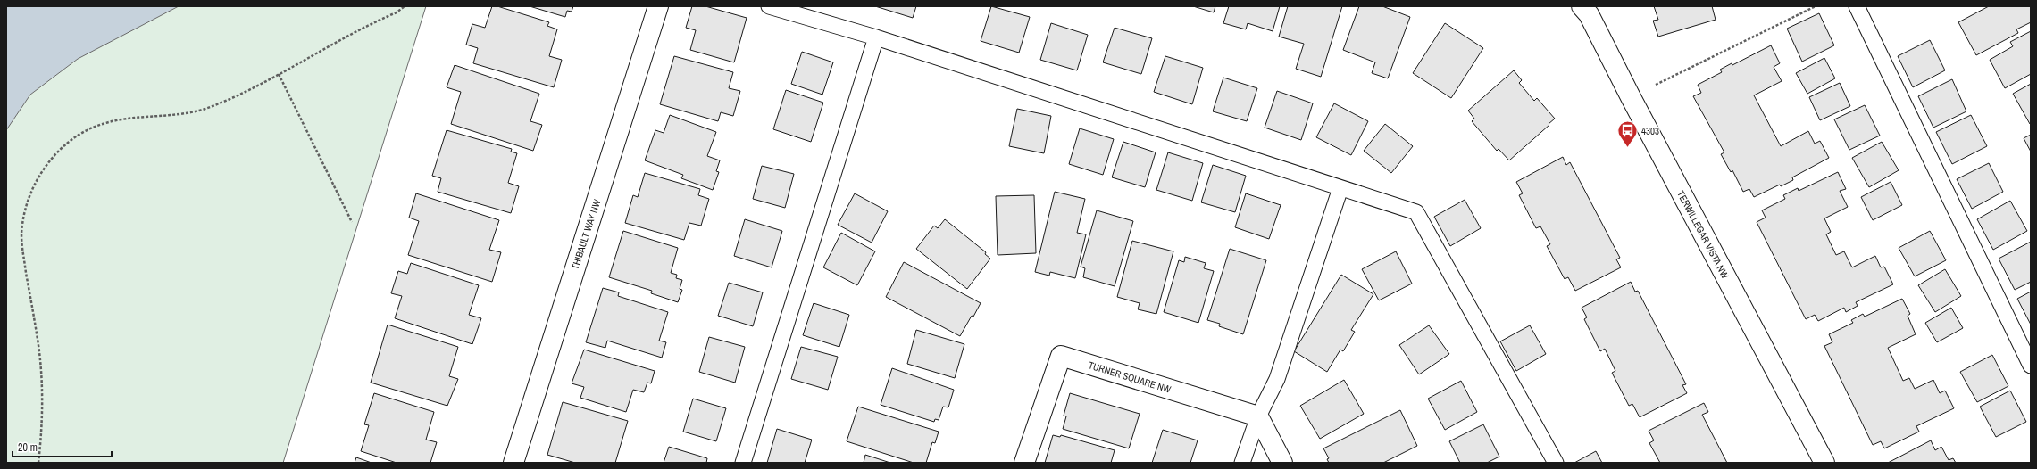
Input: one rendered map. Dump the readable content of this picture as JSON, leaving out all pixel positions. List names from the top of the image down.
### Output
{
  "streets": {
    "street": ["THIBAULT WAY NW", "TERWILLEGAR VISTA NW", "TURNER SQUARE NW"]
  },
  "places": {
    "bus stop": ["4303"]
  },
  "scale_bar": "20 m"
}
